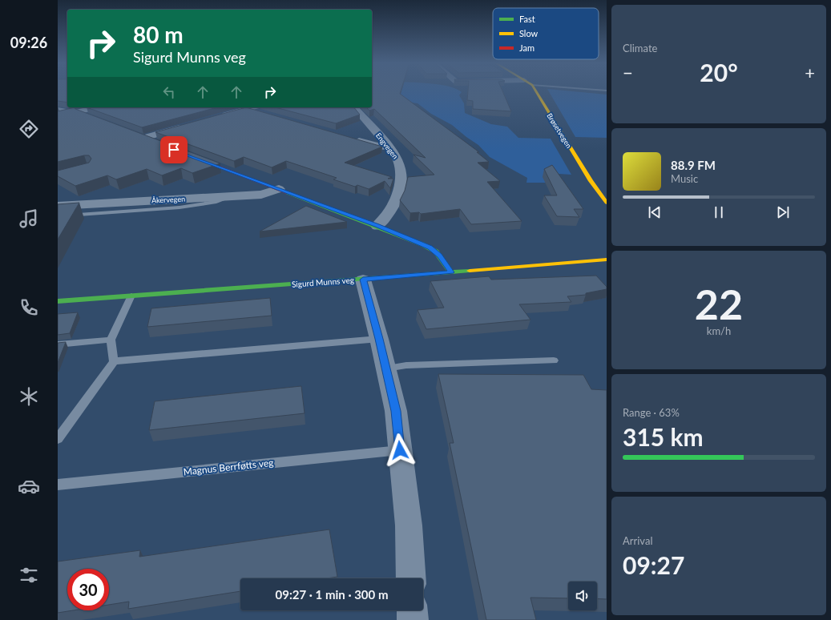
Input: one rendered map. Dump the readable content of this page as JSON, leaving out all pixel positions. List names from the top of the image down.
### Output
{
  "streets": {
    "street": [
      "Brøsetvegen",
      "Engvegen",
      "Åkervegen",
      "Sigurd Munns veg"
    ],
    "lane": ["Magnus Berrføtts veg"]
  },
  "legend": ["Fast", "Slow", "Jam"],
  "page": {
    "tabs": "09:26",
    "tile": [
      "Climate",
      ["22", "km/h"],
      ["Range · 63%", "315 km"],
      ["Arrival", "09:27"]
    ],
    "turn": ["80 m", "Sigurd Munns veg"],
    "heat": ["−", "20°", "+"],
    "song": ["88.9 FM", "Music"],
    "limit": "30",
    "trip": "09:27 · 1 min · 300 m"
  }
}
